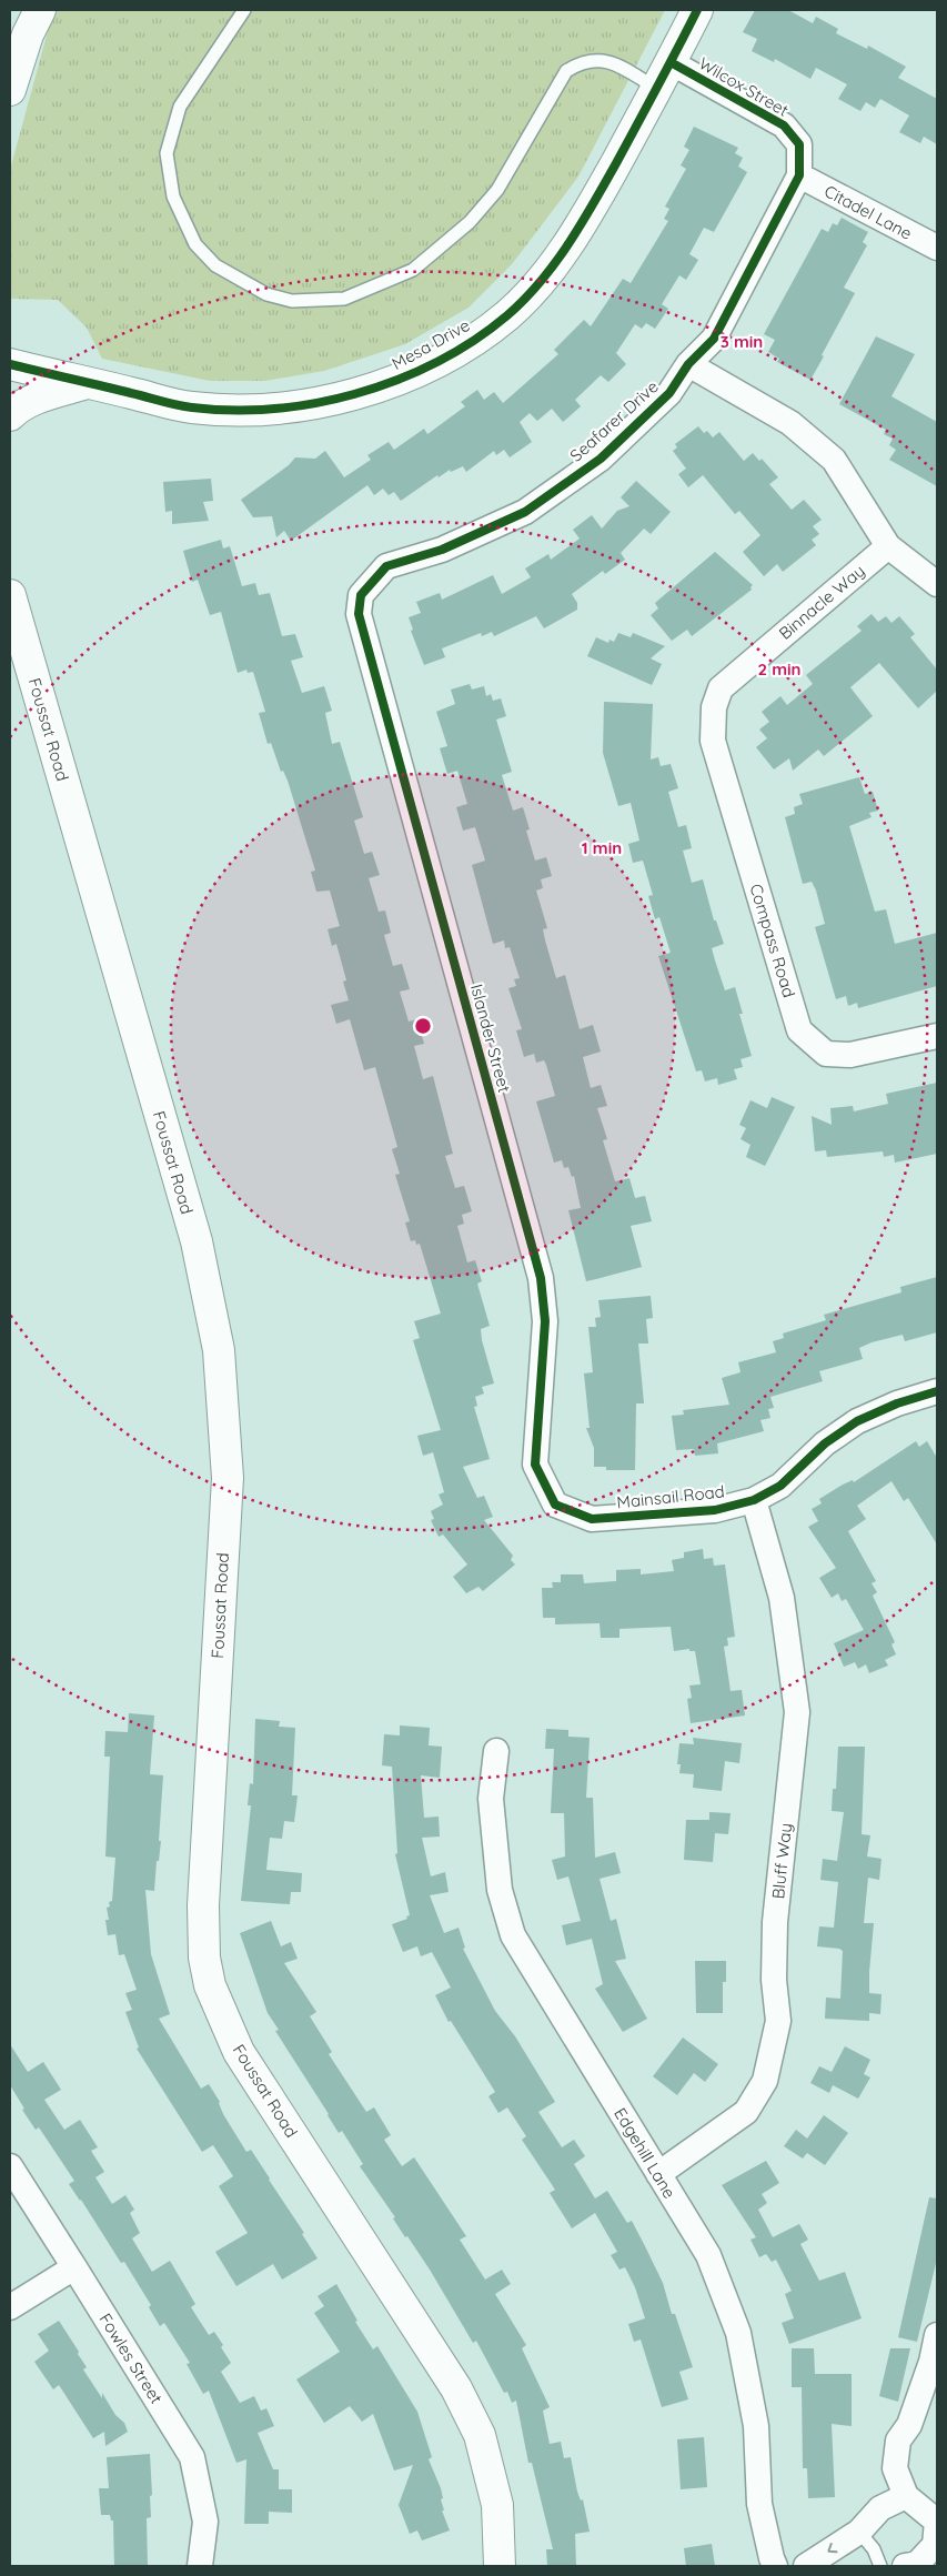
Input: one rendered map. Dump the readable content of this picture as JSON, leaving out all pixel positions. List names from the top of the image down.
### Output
{
  "streets": {
    "main road": ["Mesa Drive", "Foussat Road"],
    "street": [
      "Wilcox Street",
      "Citadel Lane",
      "Seafarer Drive",
      "Binnacle Way",
      "Compass Road",
      "Islander Street",
      "Mainsail Road",
      "Bluff Way",
      "Edgehill Lane",
      "Fowles Street"
    ]
  },
  "crossings": [
    ["Wilcox Street", "Citadel Lane"],
    ["Wilcox Street", "Mesa Drive"],
    ["Wilcox Street", "Seafarer Drive"],
    ["Citadel Lane", "Seafarer Drive"],
    ["Seafarer Drive", "Islander Street"],
    ["Binnacle Way", "Compass Road"],
    ["Islander Street", "Mainsail Road"],
    ["Mainsail Road", "Bluff Way"],
    ["Bluff Way", "Edgehill Lane"]
  ],
  "rings": ["3 min", "2 min", "1 min"]
}
